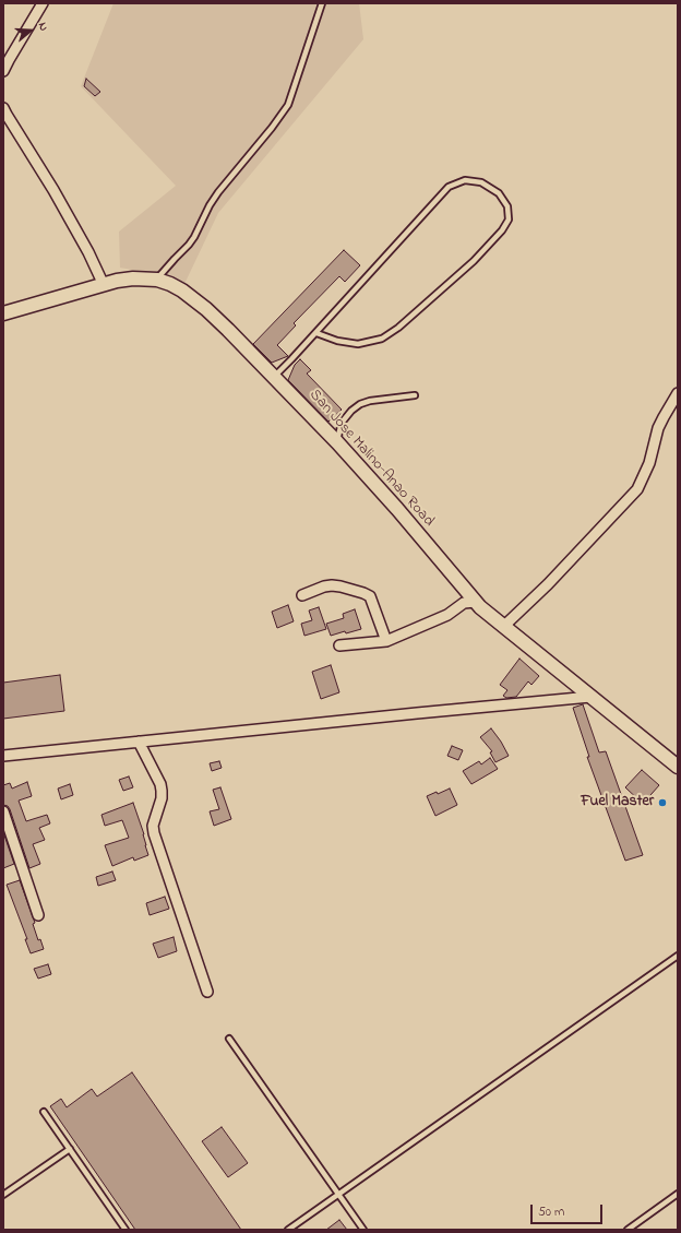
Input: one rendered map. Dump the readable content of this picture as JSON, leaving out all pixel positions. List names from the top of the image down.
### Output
{
  "streets": {
    "main road": ["San Jose Malino-Anao Road"]
  },
  "places": ["Fuel Master"],
  "scale_bar": "50 m",
  "north": "right"
}
